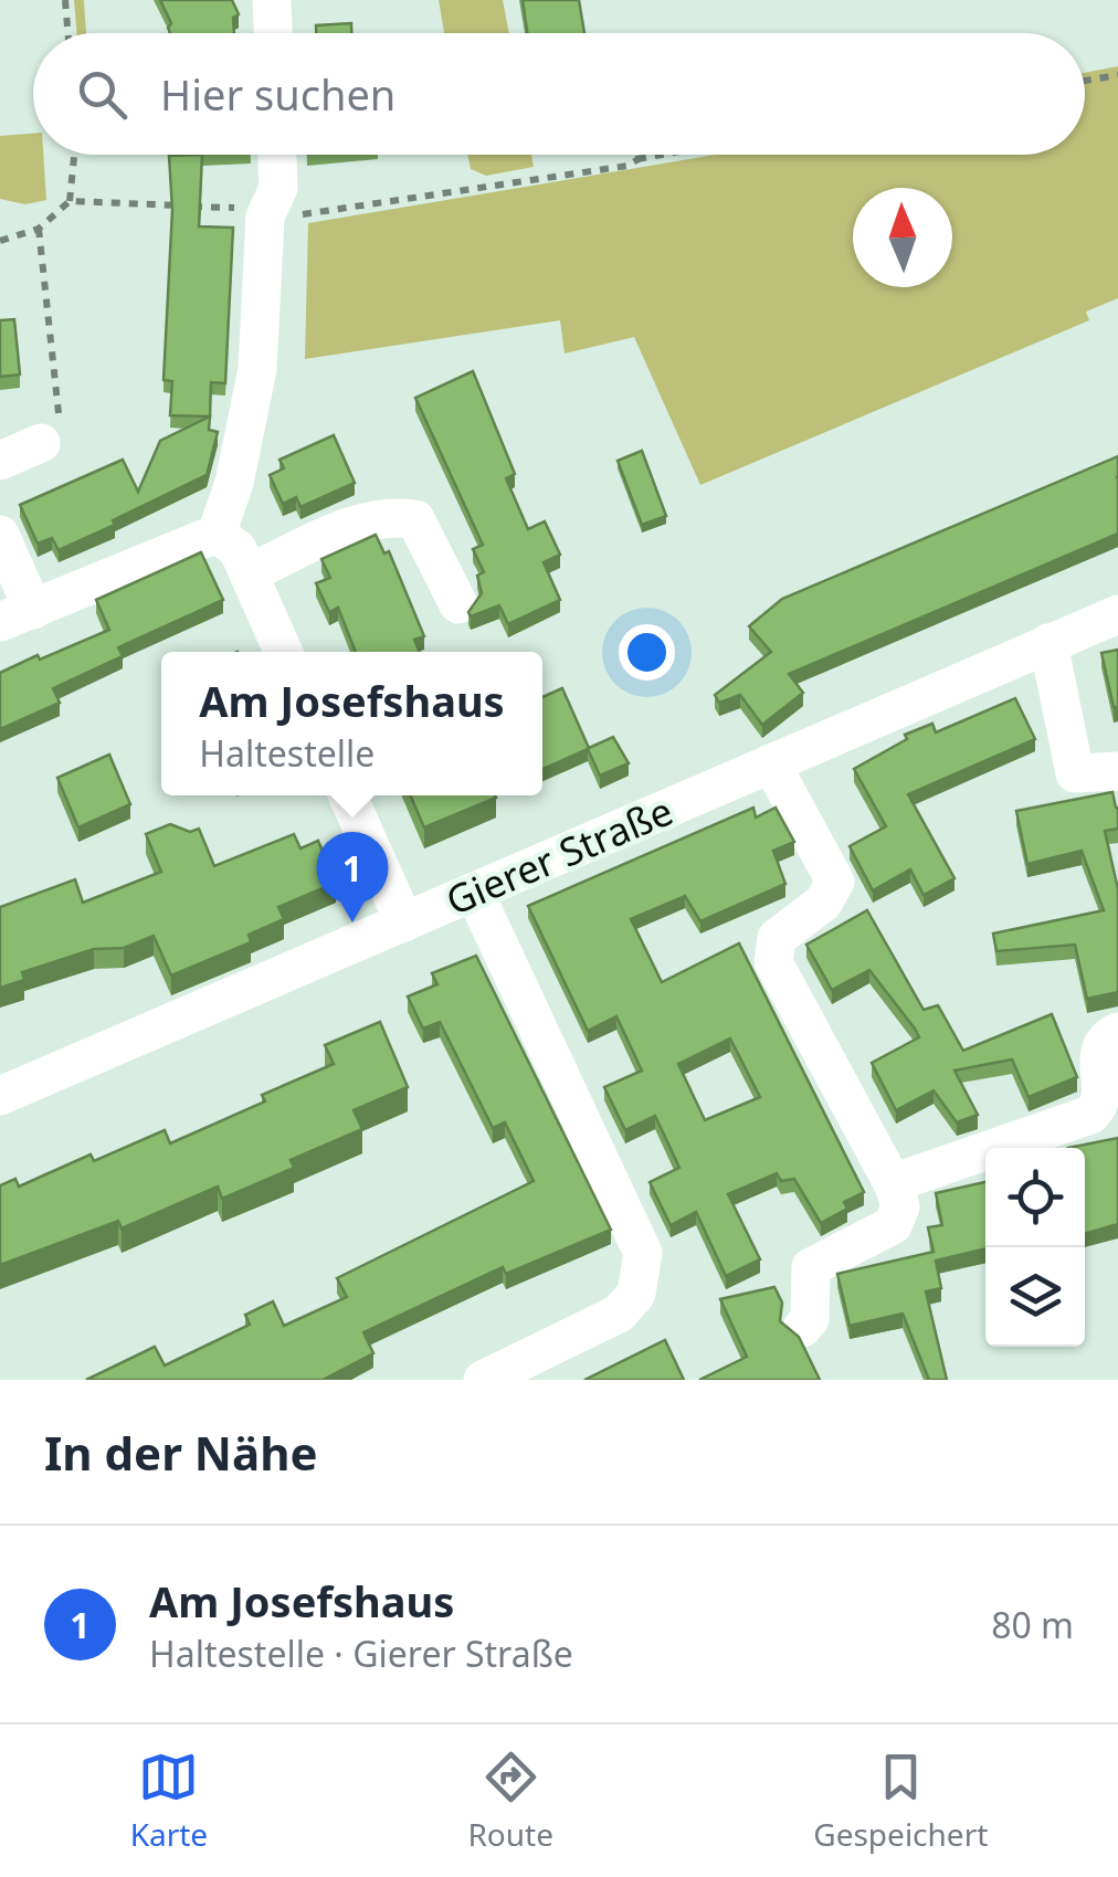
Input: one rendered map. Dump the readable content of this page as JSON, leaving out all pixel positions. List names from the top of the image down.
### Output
{
  "streets": {
    "street": ["Gierer Straße"]
  },
  "north": "top",
  "page": {
    "search": "Hier suchen",
    "popup": ["Am Josefshaus", "Haltestelle"],
    "pins": "1",
    "heading": "In der Nähe",
    "list": [
      {
        "mark": "1",
        "name": "Am Josefshaus",
        "note": "Haltestelle · Gierer Straße",
        "value": "80 m"
      }
    ],
    "nav": ["Karte", "Route", "Gespeichert"]
  }
}
